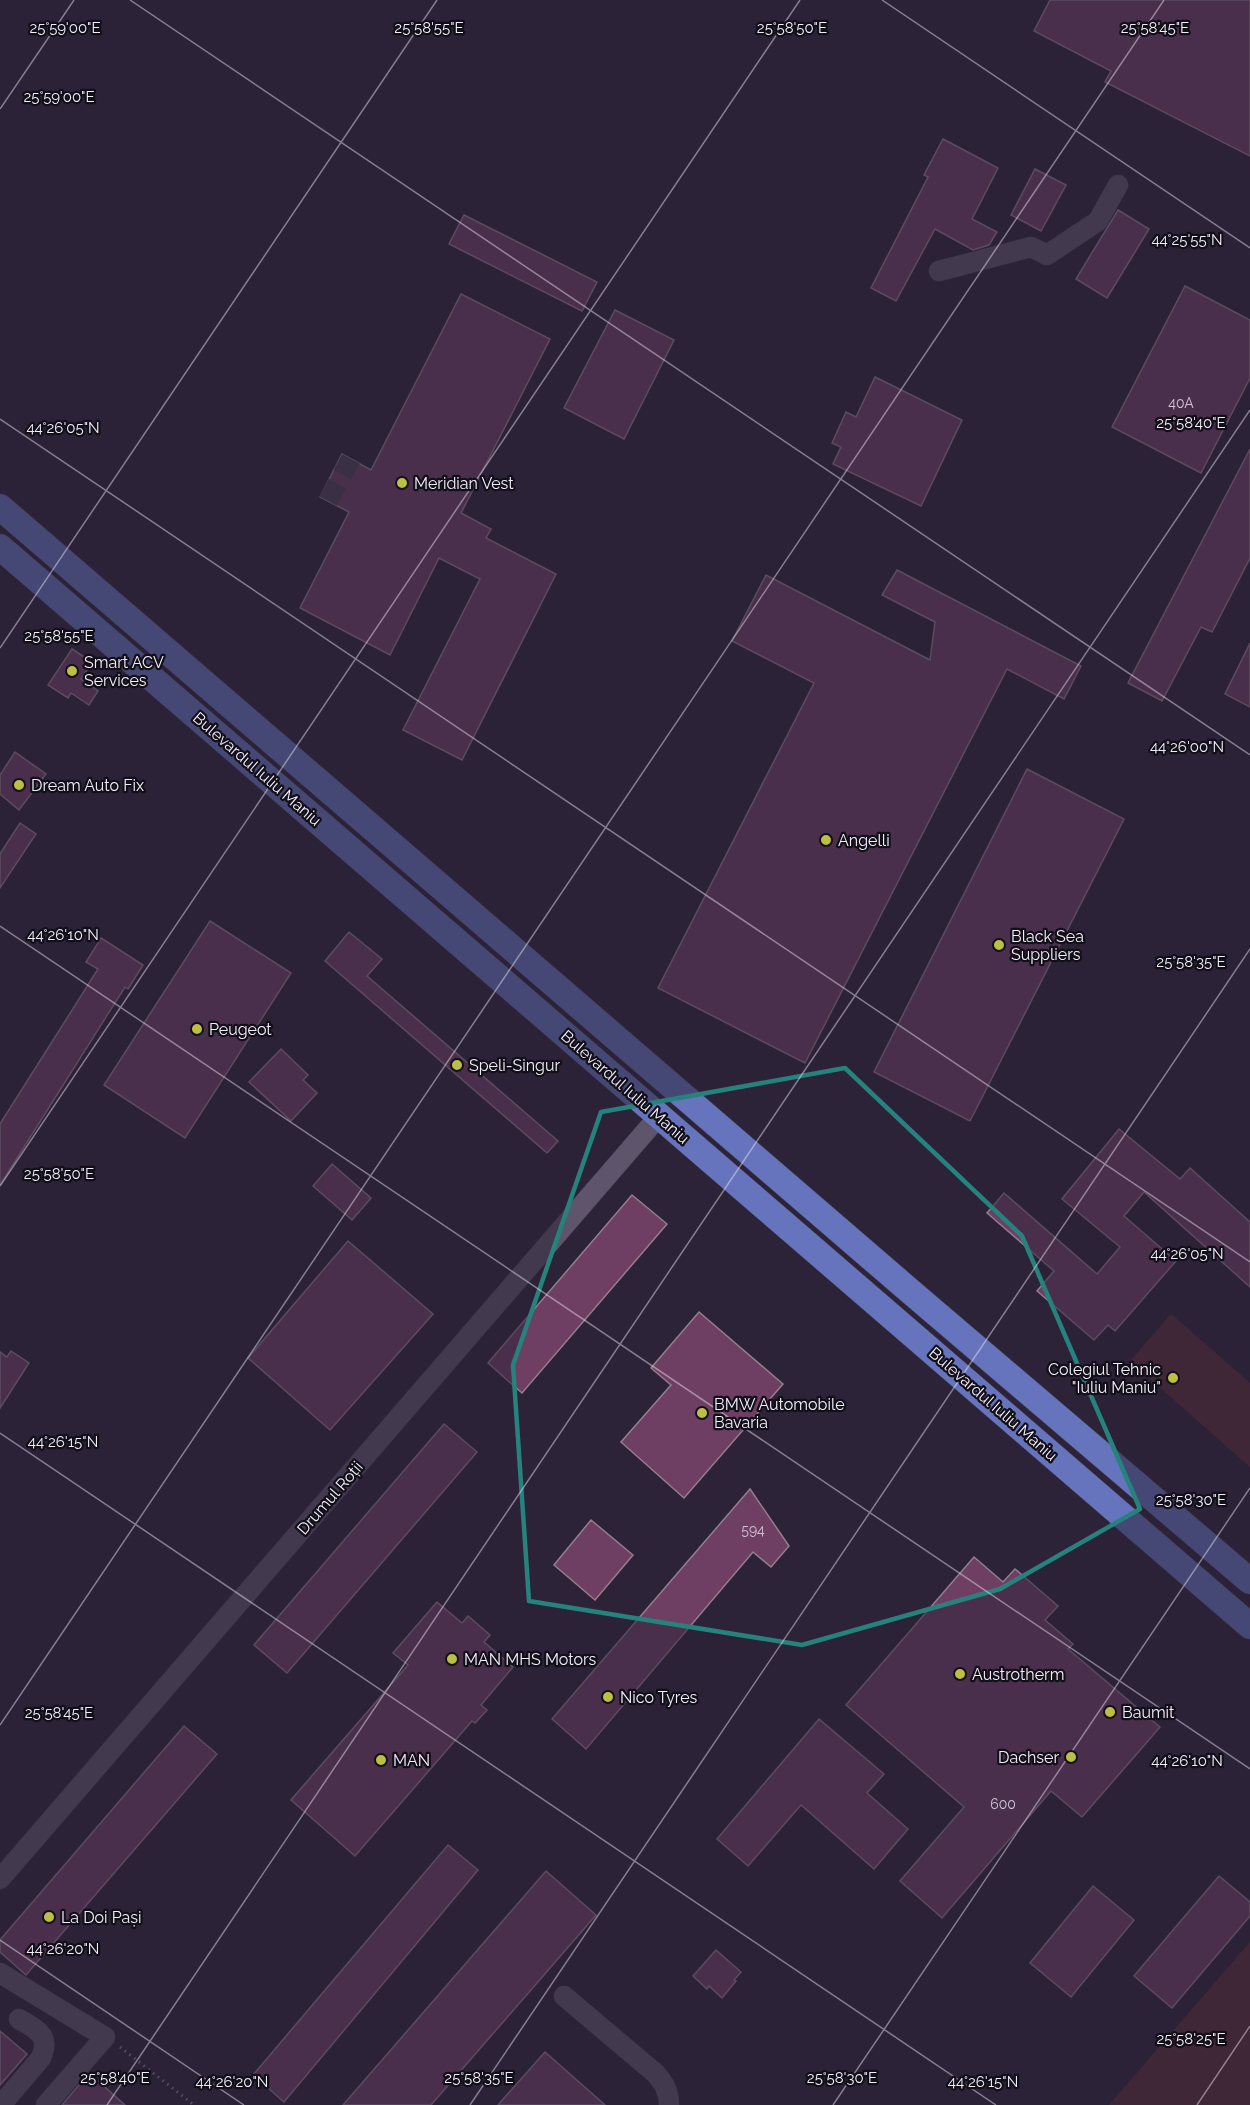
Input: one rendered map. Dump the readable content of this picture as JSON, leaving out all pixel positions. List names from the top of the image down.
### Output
{
  "streets": {
    "main road": ["Bulevardul Iuliu Maniu"],
    "street": ["Drumul Roții"]
  },
  "crossings": [
    ["Bulevardul Iuliu Maniu", "Drumul Roții"]
  ],
  "places": [
    "Meridian Vest",
    "Smart ACV Services",
    "Dream Auto Fix",
    "Angelli",
    "Black Sea Suppliers",
    "Peugeot",
    "Speli-Singur",
    "Colegiul Tehnic \"Iuliu Maniu\"",
    "BMW Automobile Bavaria",
    "MAN MHS Motors",
    "Austrotherm",
    "Nico Tyres",
    "Baumit",
    "Dachser",
    "MAN",
    "La Doi Pași"
  ],
  "house_numbers": ["40A", "594", "600"],
  "coordinates": [
    "25°59'00\"E",
    "25°58'55\"E",
    "25°58'50\"E",
    "25°58'45\"E",
    "44°25'55\"N",
    "25°58'40\"E",
    "44°26'05\"N",
    "44°26'00\"N",
    "44°26'10\"N",
    "25°58'35\"E",
    "44°26'15\"N",
    "25°58'30\"E",
    "44°26'20\"N",
    "25°58'25\"E"
  ]
}
